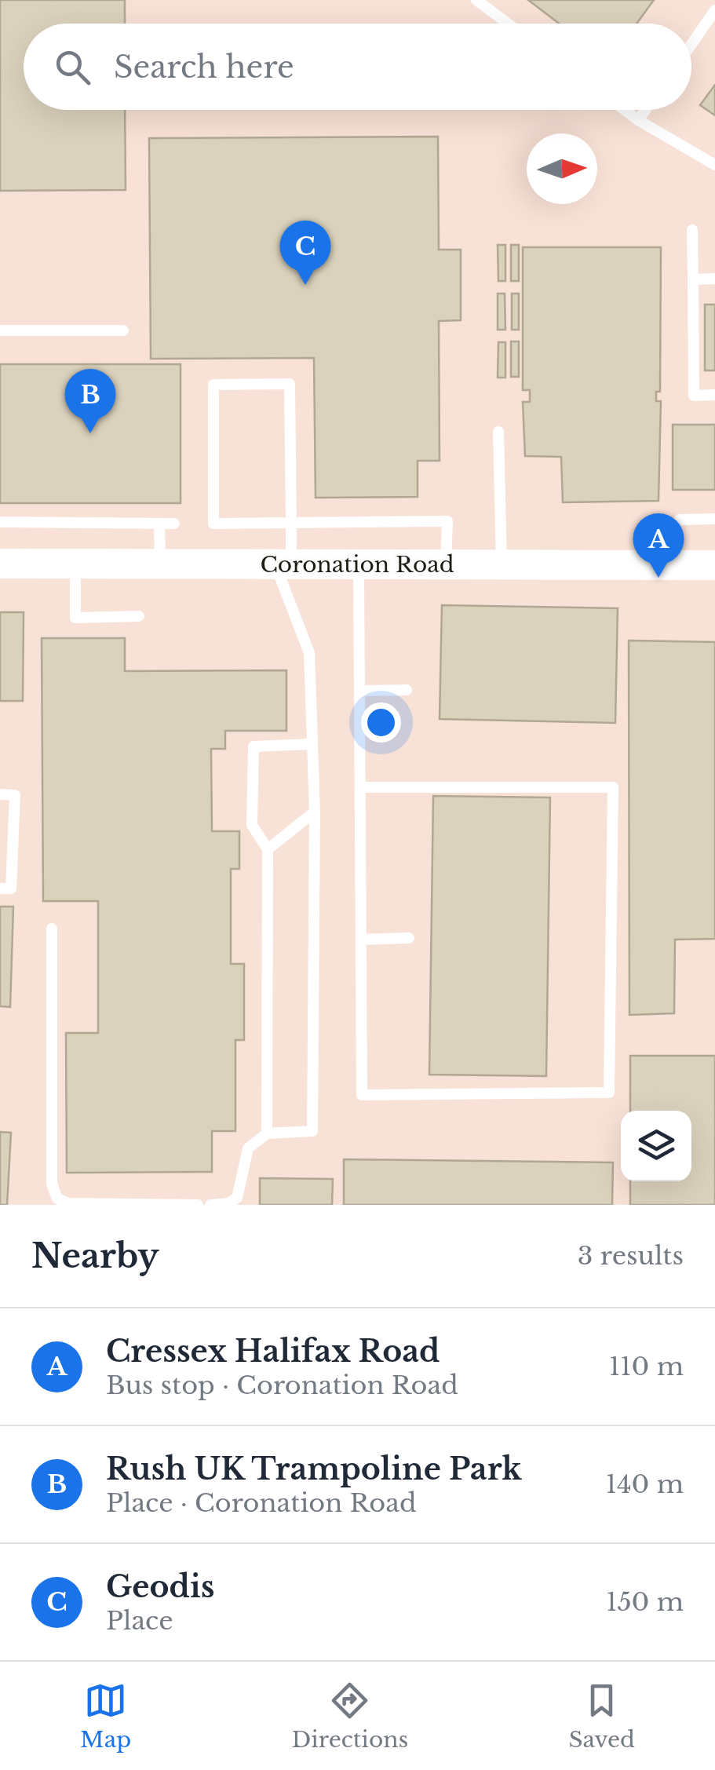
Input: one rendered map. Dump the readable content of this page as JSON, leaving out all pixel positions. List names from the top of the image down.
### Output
{
  "streets": {
    "street": ["Coronation Road"]
  },
  "north": "right",
  "page": {
    "search": "Search here",
    "pins": ["C", "B", "A"],
    "heading": ["Nearby", "3 results"],
    "list": [
      {
        "mark": "A",
        "name": "Cressex Halifax Road",
        "note": "Bus stop · Coronation Road",
        "value": "110 m"
      },
      {
        "mark": "B",
        "name": "Rush UK Trampoline Park",
        "note": "Place · Coronation Road",
        "value": "140 m"
      },
      {
        "mark": "C",
        "name": "Geodis",
        "note": "Place",
        "value": "150 m"
      }
    ],
    "nav": ["Map", "Directions", "Saved"]
  }
}
